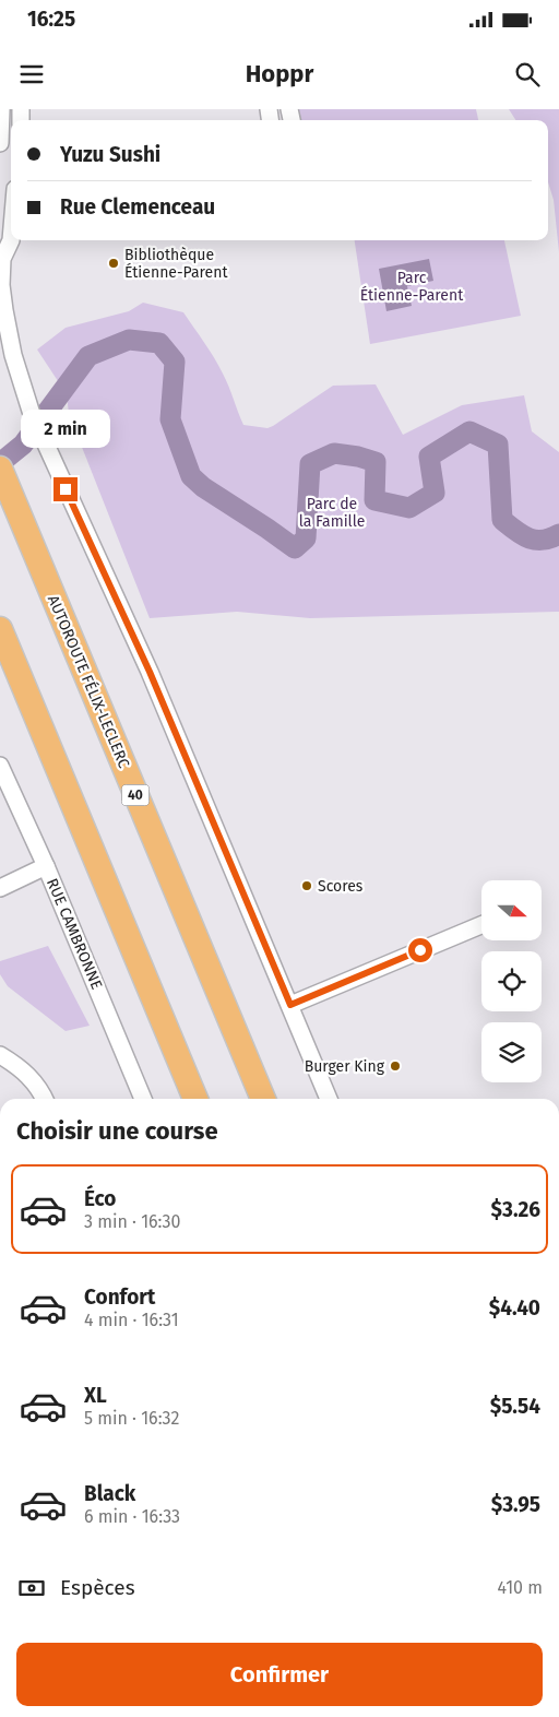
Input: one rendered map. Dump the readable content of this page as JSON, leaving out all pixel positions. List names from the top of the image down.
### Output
{
  "streets": {
    "highway": ["AUTOROUTE FÉLIX-LECLERC", "40"],
    "street": ["RUE CAMBRONNE"]
  },
  "parks": ["Parc Étienne-Parent", "Parc de la Famille"],
  "places": ["Bibliothèque Étienne-Parent", "Scores", "Burger King"],
  "north": "right",
  "page": {
    "status": "16:25",
    "header": "Hoppr",
    "banner": ["Yuzu Sushi", "Rue Clemenceau"],
    "bubble": "2 min",
    "heading": "Choisir une course",
    "list": [
      {
        "name": "Éco",
        "note": "3 min · 16:30",
        "value": "$3.26"
      },
      {
        "name": "Confort",
        "note": "4 min · 16:31",
        "value": "$4.40"
      },
      {
        "name": "XL",
        "note": "5 min · 16:32",
        "value": "$5.54"
      },
      {
        "name": "Black",
        "note": "6 min · 16:33",
        "value": "$3.95"
      }
    ],
    "pay": ["Espèces", "410 m"],
    "buttons": "Confirmer"
  }
}
